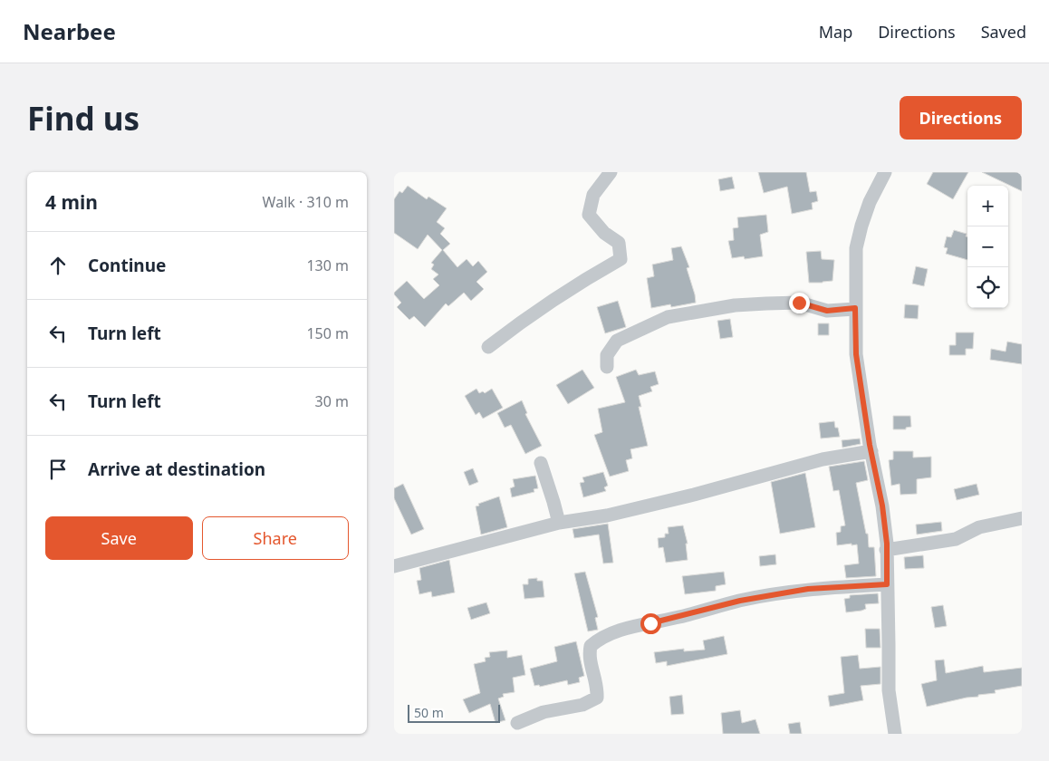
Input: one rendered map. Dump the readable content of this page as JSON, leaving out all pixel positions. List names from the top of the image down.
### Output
{
  "scale_bar": "50 m",
  "page": {
    "header": "Nearbee",
    "nav": ["Map", "Directions", "Saved"],
    "buttons": [
      "Directions",
      ["Save", "Share"]
    ],
    "title": "Find us",
    "heading": ["4 min", "Walk · 310 m"],
    "map_buttons": ["+", "−"],
    "list": [
      ["Continue", "130 m"],
      ["Turn left", "150 m"],
      ["Turn left", "30 m"],
      "Arrive at destination"
    ],
    "scale": "50 m"
  }
}
